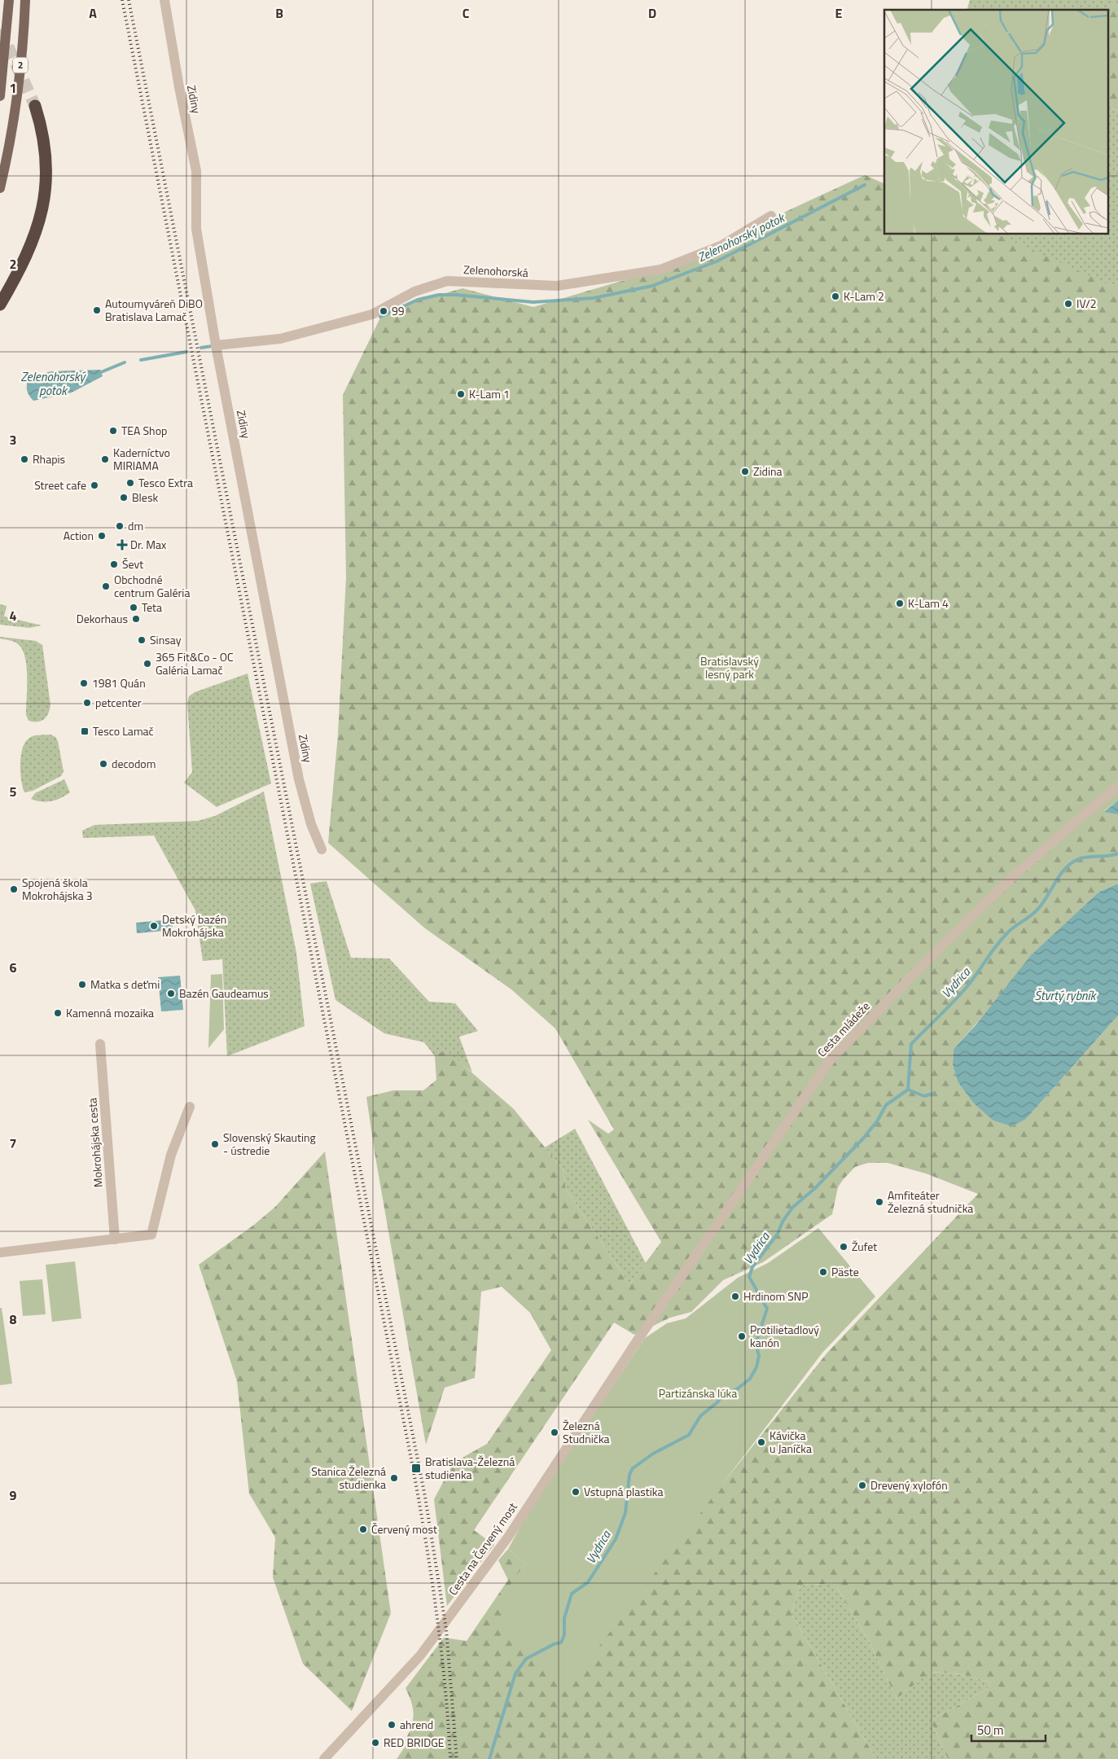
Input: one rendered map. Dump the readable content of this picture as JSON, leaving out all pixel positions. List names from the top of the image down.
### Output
{
  "streets": {
    "main road": ["2"],
    "street": [
      "Zidiny",
      "Zelenohorská",
      "Cesta mládeže",
      "Mokrohájska cesta",
      "Cesta na Červený most"
    ]
  },
  "crossings": [
    ["Zidiny", "Zelenohorská"],
    ["Cesta mládeže", "Cesta na Červený most"]
  ],
  "water": ["Zelenohorský potok", "Vydrica", "Štvrtý rybník"],
  "parks": ["Bratislavský lesný park", "Partizánska lúka"],
  "places": {
    "other": [
      "K-Lam 2",
      "IV/2",
      "Autoumyváreň DiBO Bratislava Lamač",
      "99",
      "K-Lam 1",
      "TEA Shop",
      "Rhapis",
      "Kaderníctvo MIRIAMA",
      "Zidina",
      "Tesco Extra",
      "Street cafe",
      "Blesk",
      "dm",
      "Action",
      "Ševt",
      "Obchodné centrum Galéria",
      "K-Lam 4",
      "Teta",
      "Dekorhaus",
      "Sinsay",
      "365 Fit&Co - OC Galéria Lamač",
      "1981 Quán",
      "petcenter",
      "decodom",
      "Spojená škola Mokrohájska 3",
      "Detský bazén Mokrohájska",
      "Matka s deťmi",
      "Bazén Gaudeamus",
      "Kamenná mozaika",
      "Slovenský Skauting - ústredie",
      "Amfiteáter Železná studnička",
      "Žufet",
      "Päste",
      "Hrdinom SNP",
      "Protilietadlový kanón",
      "Železná Studnička",
      "Kávička u Janíčka",
      "Stanica Železná studienka",
      "Drevený xylofón",
      "Vstupná plastika",
      "Červený most",
      "ahrend",
      "RED BRIDGE"
    ],
    "health": ["Dr. Max"],
    "transit": ["Tesco Lamač", "Bratislava-Železná studienka"]
  },
  "scale_bar": "50 m",
  "grid": {
    "columns": [
      "A",
      "B",
      "C",
      "D",
      "E"
    ],
    "rows": [
      "1",
      "2",
      "3",
      "4",
      "5",
      "6",
      "7",
      "8",
      "9"
    ]
  }
}
